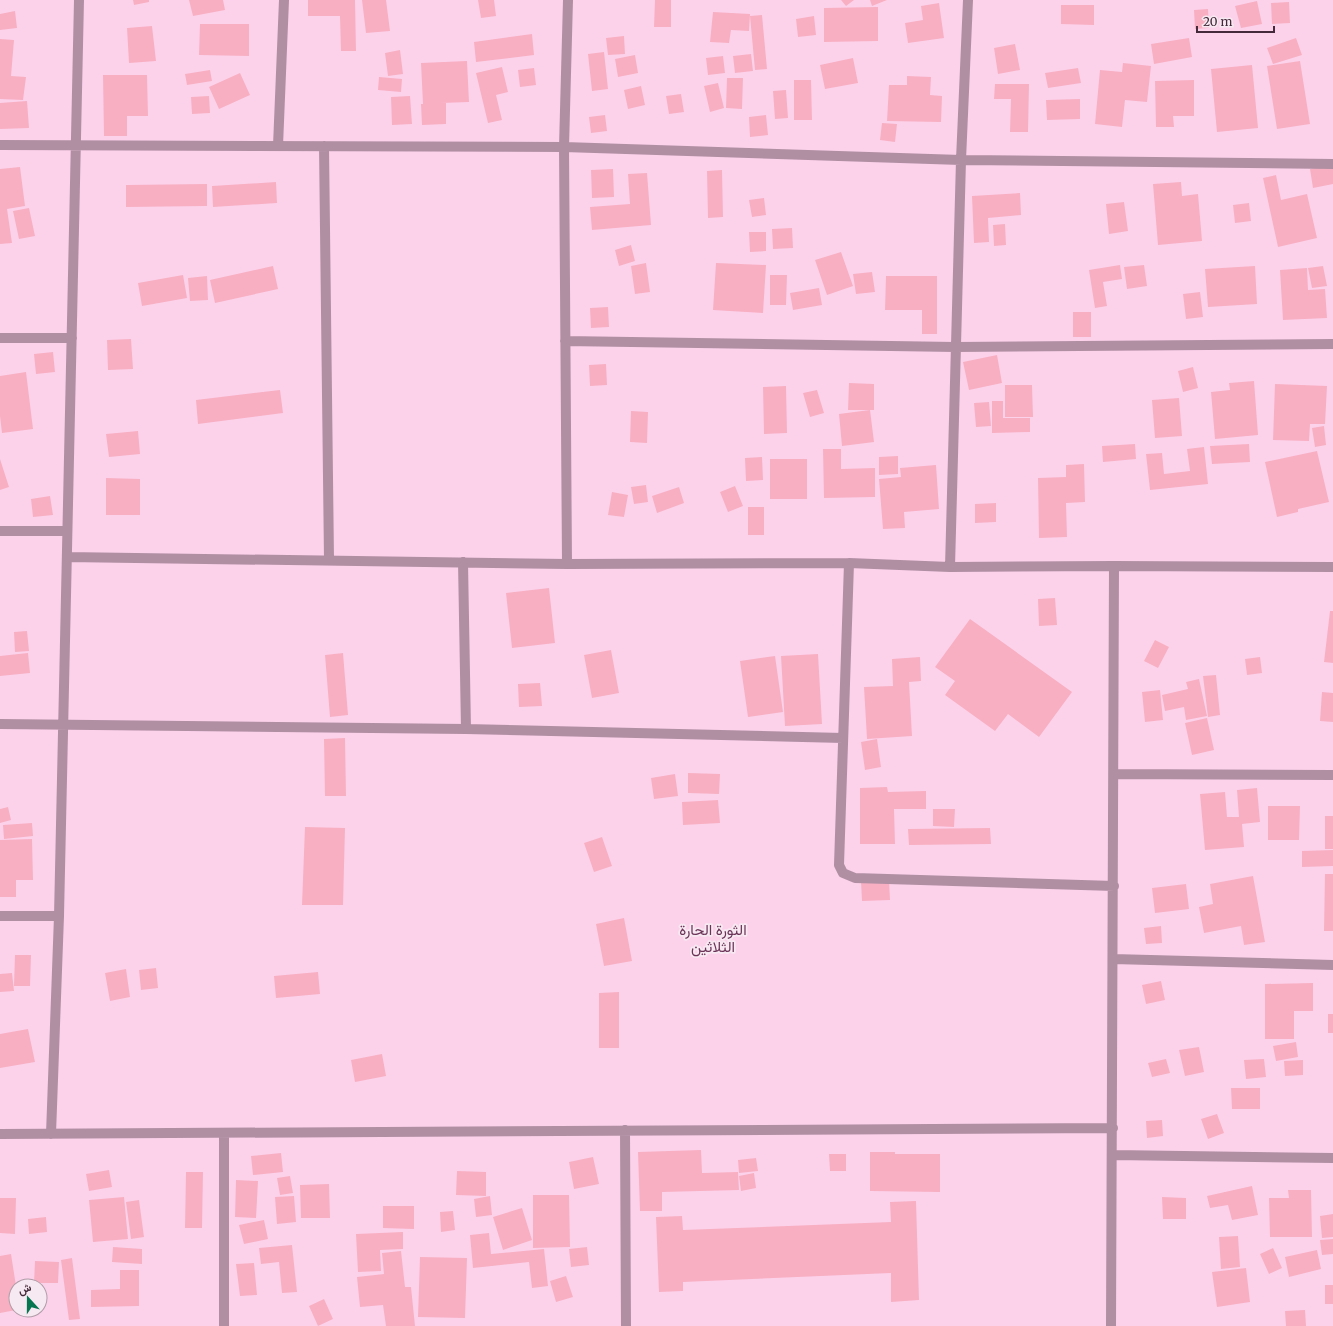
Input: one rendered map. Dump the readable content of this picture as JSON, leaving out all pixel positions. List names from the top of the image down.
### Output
{
  "districts": ["الثورة الحارة الثلاثين"],
  "scale_bar": "20 m",
  "north": "top"
}
